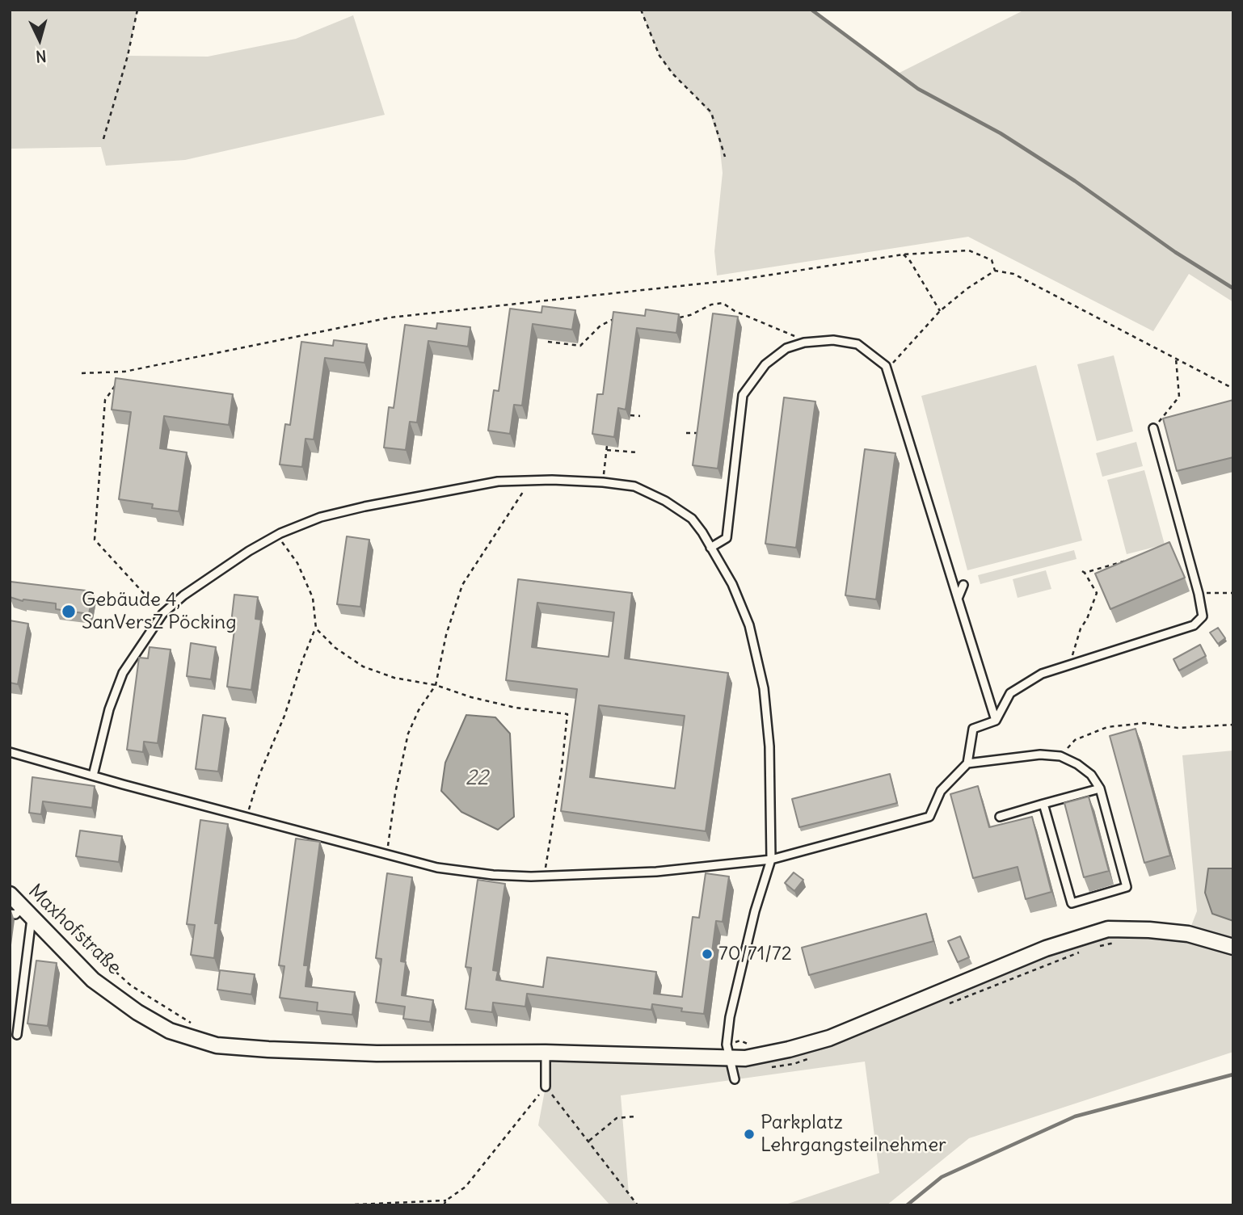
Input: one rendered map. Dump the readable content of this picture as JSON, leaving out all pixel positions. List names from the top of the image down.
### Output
{
  "streets": {
    "street": ["Maxhofstraße"]
  },
  "water": ["22"],
  "places": ["Gebäude 4, SanVersZ Pöcking", "70/71/72", "Parkplatz Lehrgangsteilnehmer"],
  "north": "bottom"
}
